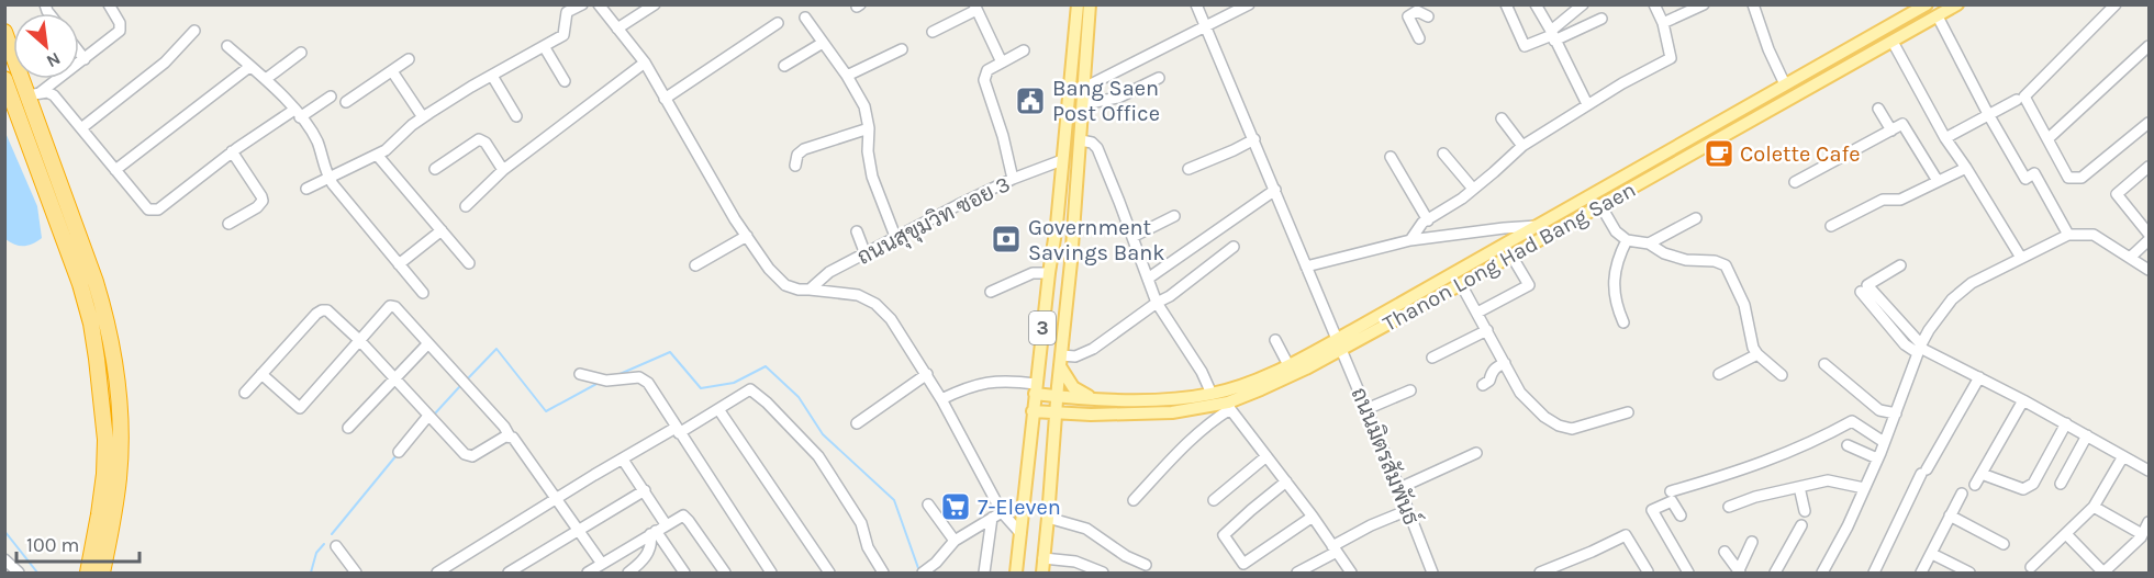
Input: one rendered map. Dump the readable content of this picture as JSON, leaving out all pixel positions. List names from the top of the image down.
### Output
{
  "streets": {
    "main road": ["Thanon Long Had Bang Saen", "3"],
    "street": ["ถนนสุขุมวิท ซอย 3", "ถนนมิตรสัมพันธ์"]
  },
  "crossings": [
    ["ถนนสุขุมวิท ซอย 3", "3"],
    ["Thanon Long Had Bang Saen", "3"],
    ["Thanon Long Had Bang Saen", "ถนนมิตรสัมพันธ์"]
  ],
  "places": {
    "public building": ["Bang Saen Post Office"],
    "cafe": ["Colette Cafe"],
    "bank": ["Government Savings Bank"],
    "supermarket": ["7-Eleven"]
  },
  "scale_bar": "100 m",
  "north": "bottom right"
}
